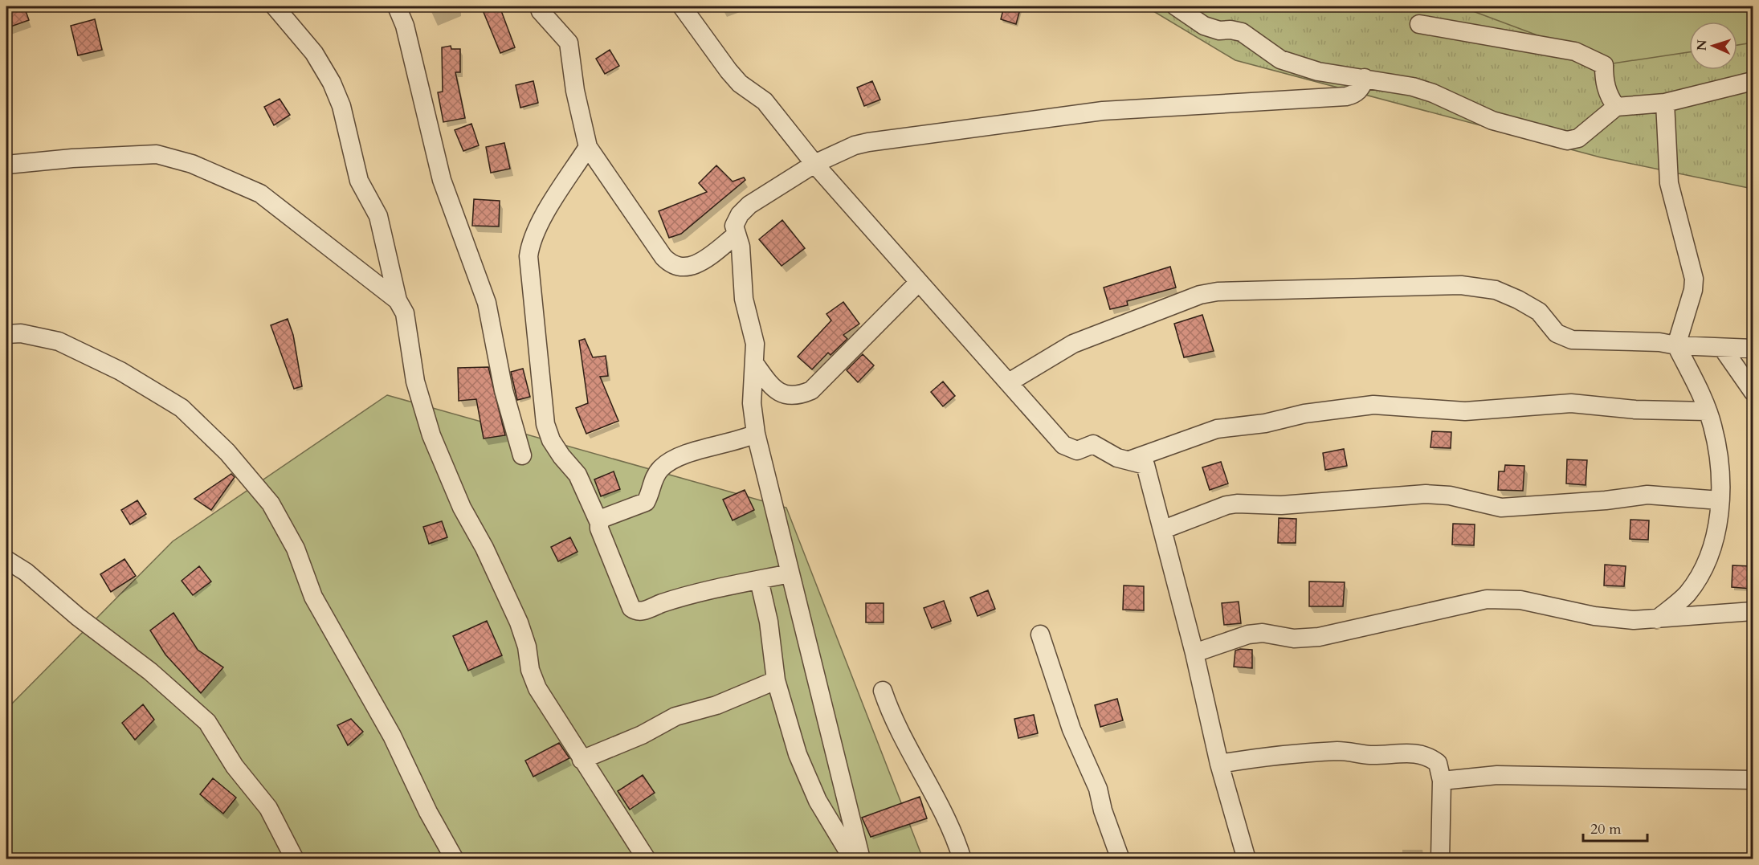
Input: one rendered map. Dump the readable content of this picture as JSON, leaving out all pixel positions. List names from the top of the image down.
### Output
{
  "scale_bar": "20 m",
  "north": "left"
}
